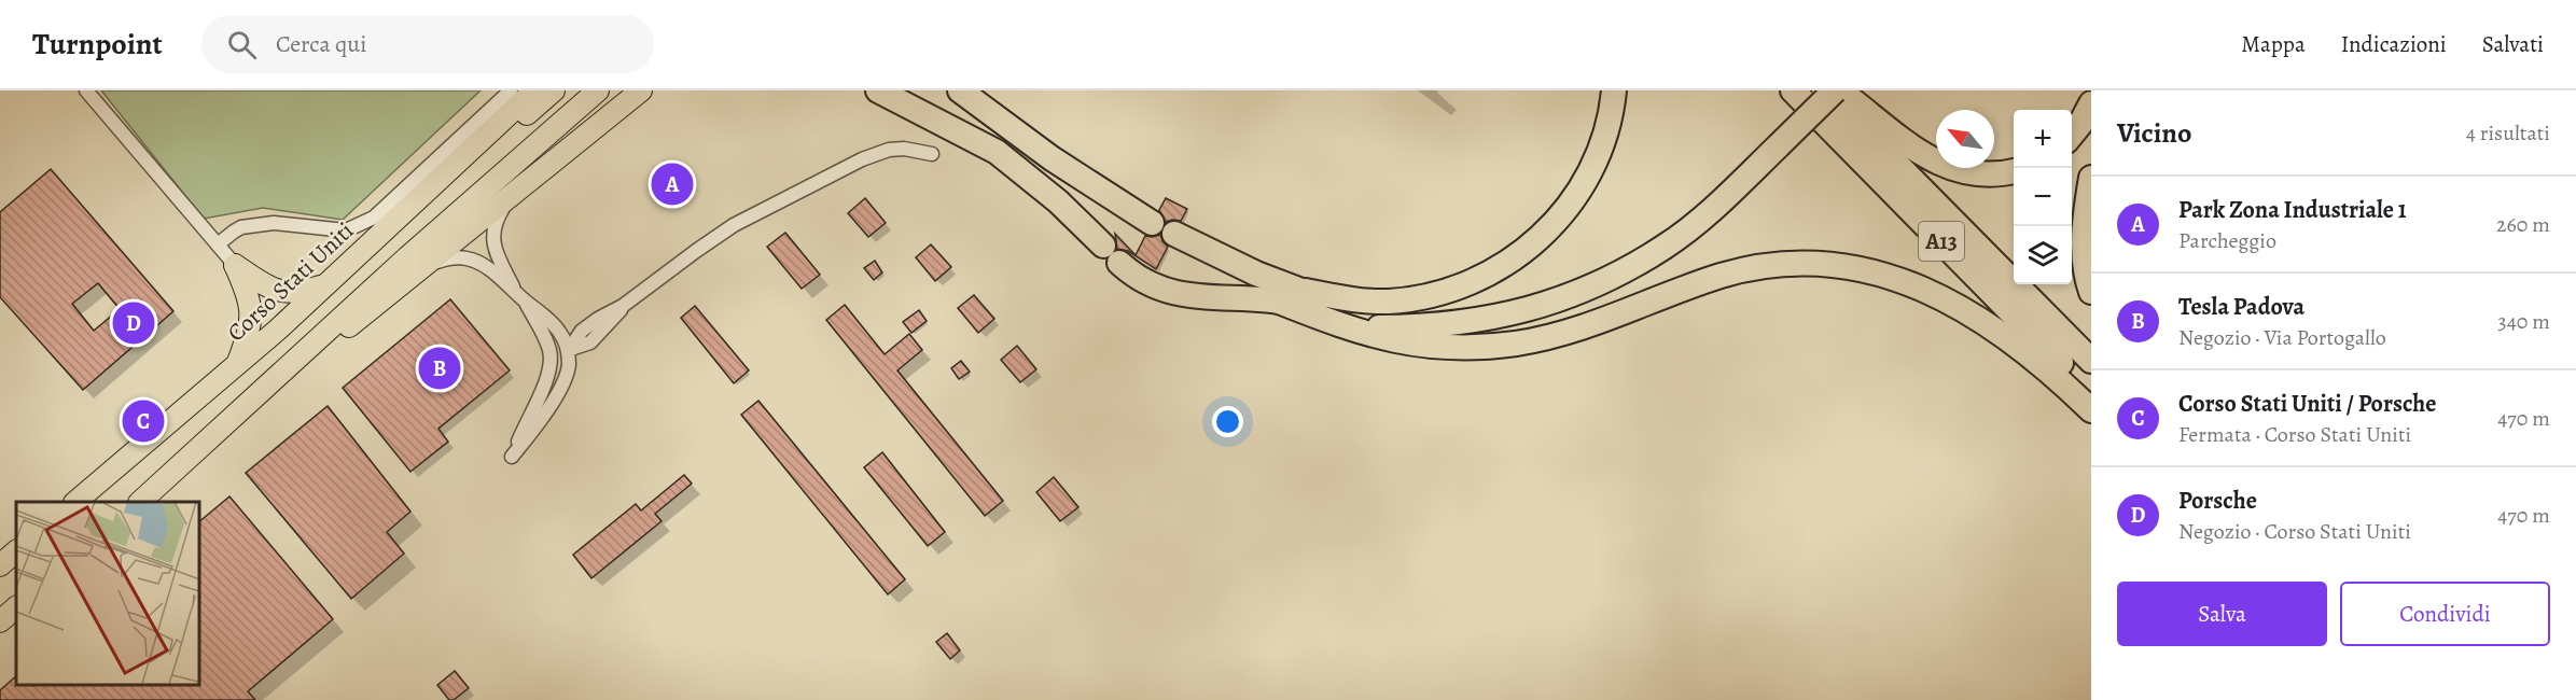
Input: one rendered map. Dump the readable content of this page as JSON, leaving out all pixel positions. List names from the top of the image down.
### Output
{
  "streets": {
    "highway": ["A13"],
    "main road": ["Corso Stati Uniti"]
  },
  "north": "top left",
  "page": {
    "header": "Turnpoint",
    "search": "Cerca qui",
    "nav": ["Mappa", "Indicazioni", "Salvati"],
    "heading": ["Vicino", "4 risultati"],
    "map_buttons": ["+", "−"],
    "pins": [
      "A",
      "D",
      "B",
      "C"
    ],
    "list": [
      {
        "mark": "A",
        "name": "Park Zona Industriale 1",
        "note": "Parcheggio",
        "value": "260 m"
      },
      {
        "mark": "B",
        "name": "Tesla Padova",
        "note": "Negozio · Via Portogallo",
        "value": "340 m"
      },
      {
        "mark": "C",
        "name": "Corso Stati Uniti / Porsche",
        "note": "Fermata · Corso Stati Uniti",
        "value": "470 m"
      },
      {
        "mark": "D",
        "name": "Porsche",
        "note": "Negozio · Corso Stati Uniti",
        "value": "470 m"
      }
    ],
    "buttons": ["Salva", "Condividi"]
  }
}
